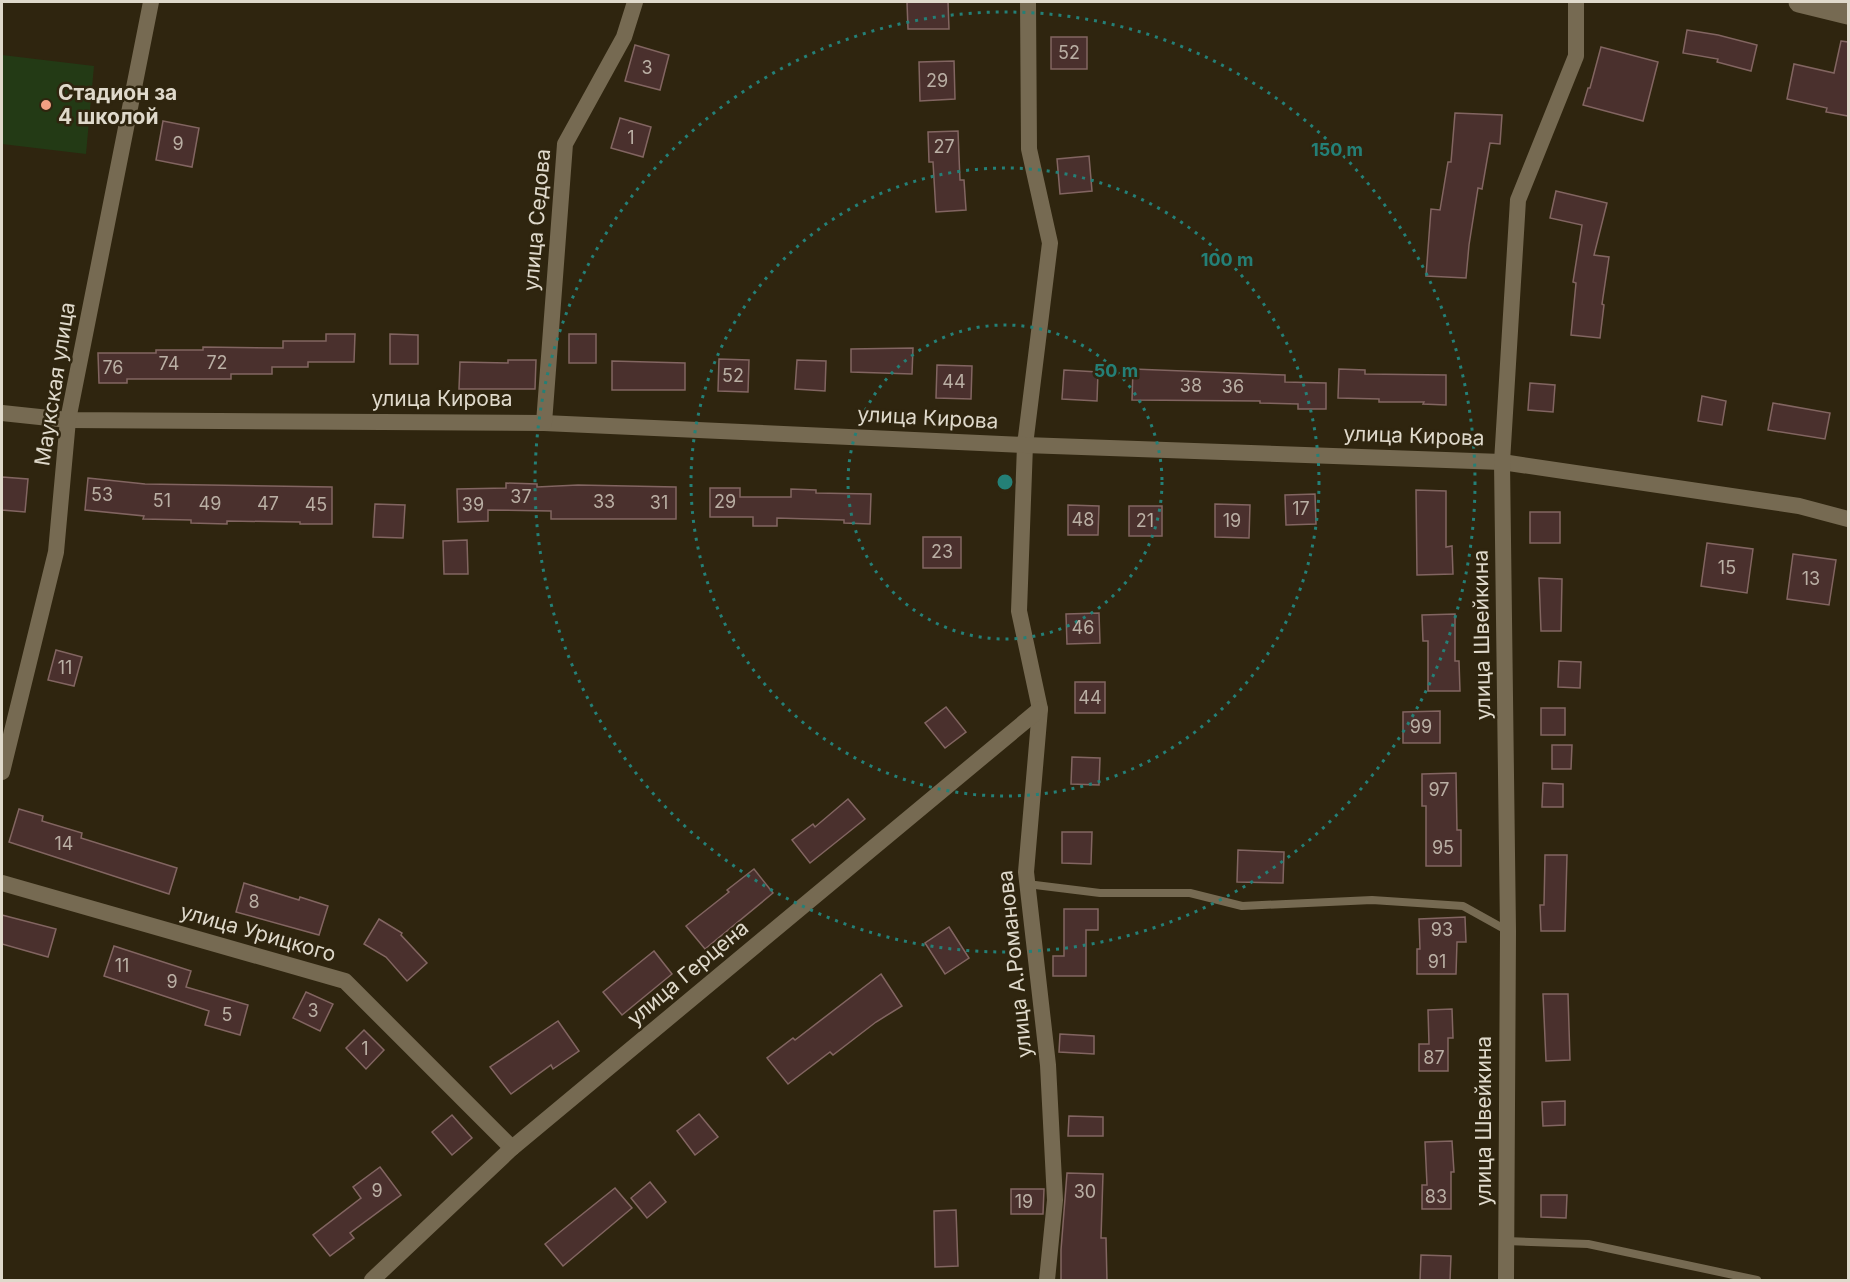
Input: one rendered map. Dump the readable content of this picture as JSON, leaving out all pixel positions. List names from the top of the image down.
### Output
{
  "streets": {
    "street": [
      "улица Седова",
      "Маукская улица",
      "улица Кирова",
      "улица Швейкина",
      "улица Урицкого",
      "улица А.Романова",
      "улица Герцена"
    ]
  },
  "crossings": [
    ["улица Седова", "улица Кирова"],
    ["Маукская улица", "улица Кирова"],
    ["улица Кирова", "улица Швейкина"],
    ["улица Кирова", "улица А.Романова"],
    ["улица Урицкого", "улица Герцена"],
    ["улица А.Романова", "улица Герцена"]
  ],
  "places": ["Стадион за 4 школой"],
  "house_numbers": [
    "52",
    "3",
    "29",
    "1",
    "9",
    "27",
    "72",
    "74",
    "76",
    "52",
    "44",
    "38",
    "36",
    "53",
    "37",
    "51",
    "33",
    "29",
    "31",
    "49",
    "47",
    "45",
    "39",
    "17",
    "48",
    "21",
    "19",
    "23",
    "15",
    "13",
    "46",
    "11",
    "44",
    "99",
    "97",
    "14",
    "95",
    "8",
    "93",
    "91",
    "11",
    "9",
    "3",
    "5",
    "1",
    "87",
    "9",
    "30",
    "83",
    "19"
  ],
  "rings": ["150 m", "100 m", "50 m"]
}
